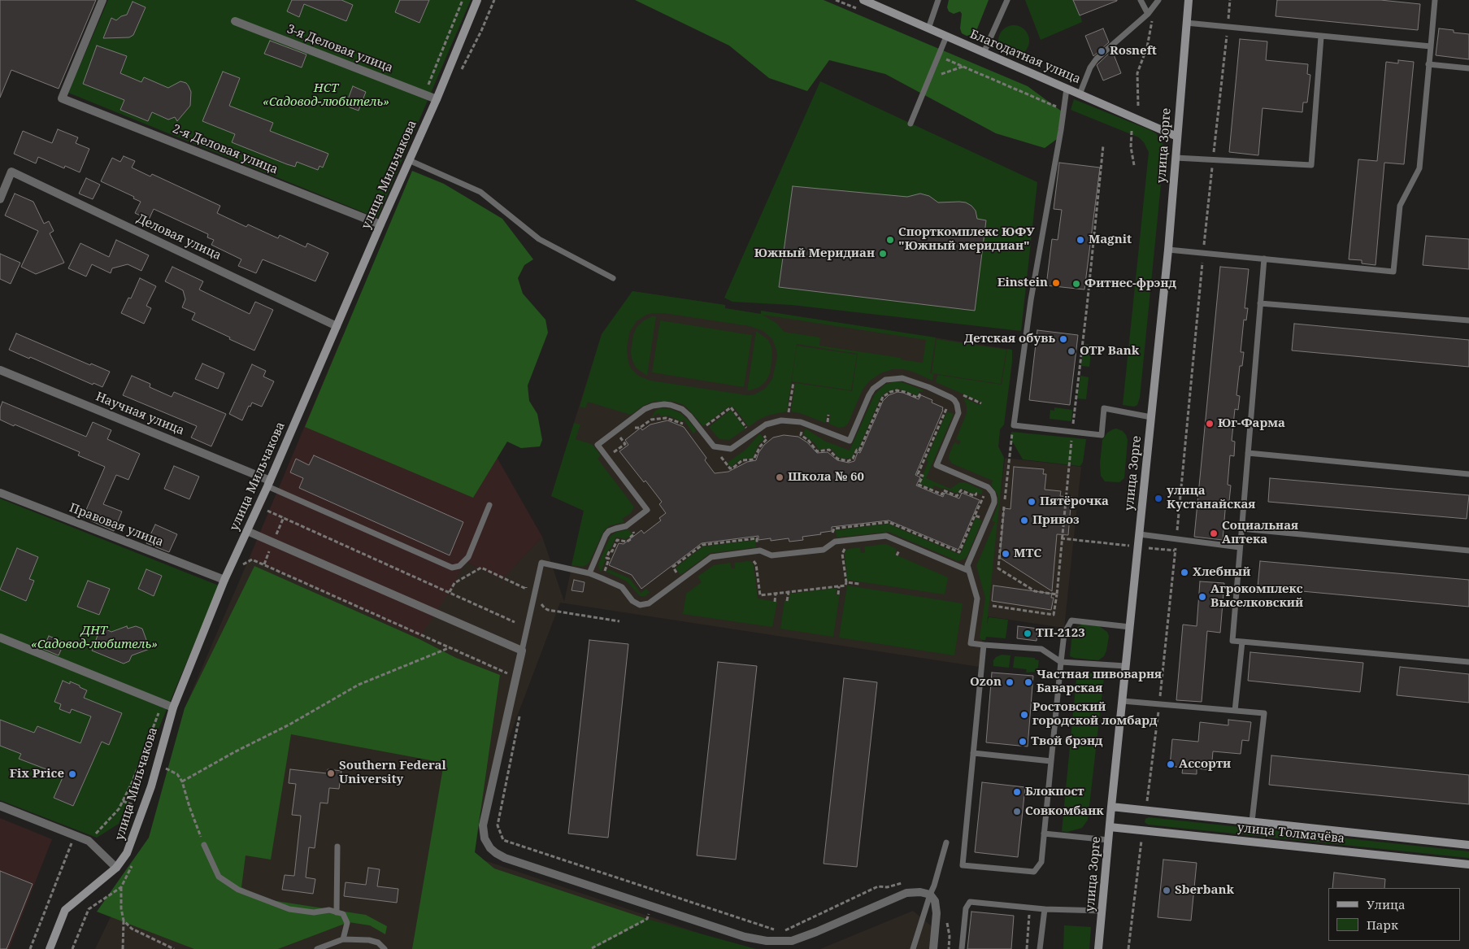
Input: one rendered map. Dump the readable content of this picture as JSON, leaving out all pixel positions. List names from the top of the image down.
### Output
{
  "streets": {
    "street": [
      "3-я Деловая улица",
      "Благодатная улица",
      "улица Зорге",
      "2-я Деловая улица",
      "улица Мильчакова",
      "Деловая улица",
      "Научная улица",
      "Правовая улица",
      "улица Толмачёва"
    ]
  },
  "crossings": [
    ["3-я Деловая улица", "улица Мильчакова"],
    ["Благодатная улица", "улица Зорге"],
    ["улица Зорге", "улица Толмачёва"],
    ["2-я Деловая улица", "улица Мильчакова"],
    ["улица Мильчакова", "Деловая улица"],
    ["улица Мильчакова", "Научная улица"],
    ["улица Мильчакова", "Правовая улица"]
  ],
  "parks": ["НСТ «Садовод-любитель»", "ДНТ «Садовод-любитель»"],
  "places": [
    "Rosneft",
    "Спорткомплекс ЮФУ \"Южный меридиан\"",
    "Magnit",
    "Южный Меридиан",
    "Einstein",
    "Фитнес-фрэнд",
    "Детская обувь",
    "OTP Bank",
    "Юг-Фарма",
    "Школа № 60",
    "улица Кустанайская",
    "Пятёрочка",
    "Привоз",
    "Социальная Аптека",
    "МТС",
    "Хлебный",
    "Агрокомплекс Выселковский",
    "ТП-2123",
    "Ozon",
    "Частная пивоварня Баварская",
    "Ростовский городской ломбард",
    "Твой брэнд",
    "Ассорти",
    "Southern Federal University",
    "Fix Price",
    "Блокпост",
    "Совкомбанк",
    "Sberbank"
  ],
  "legend": ["Улица", "Парк"]
}
